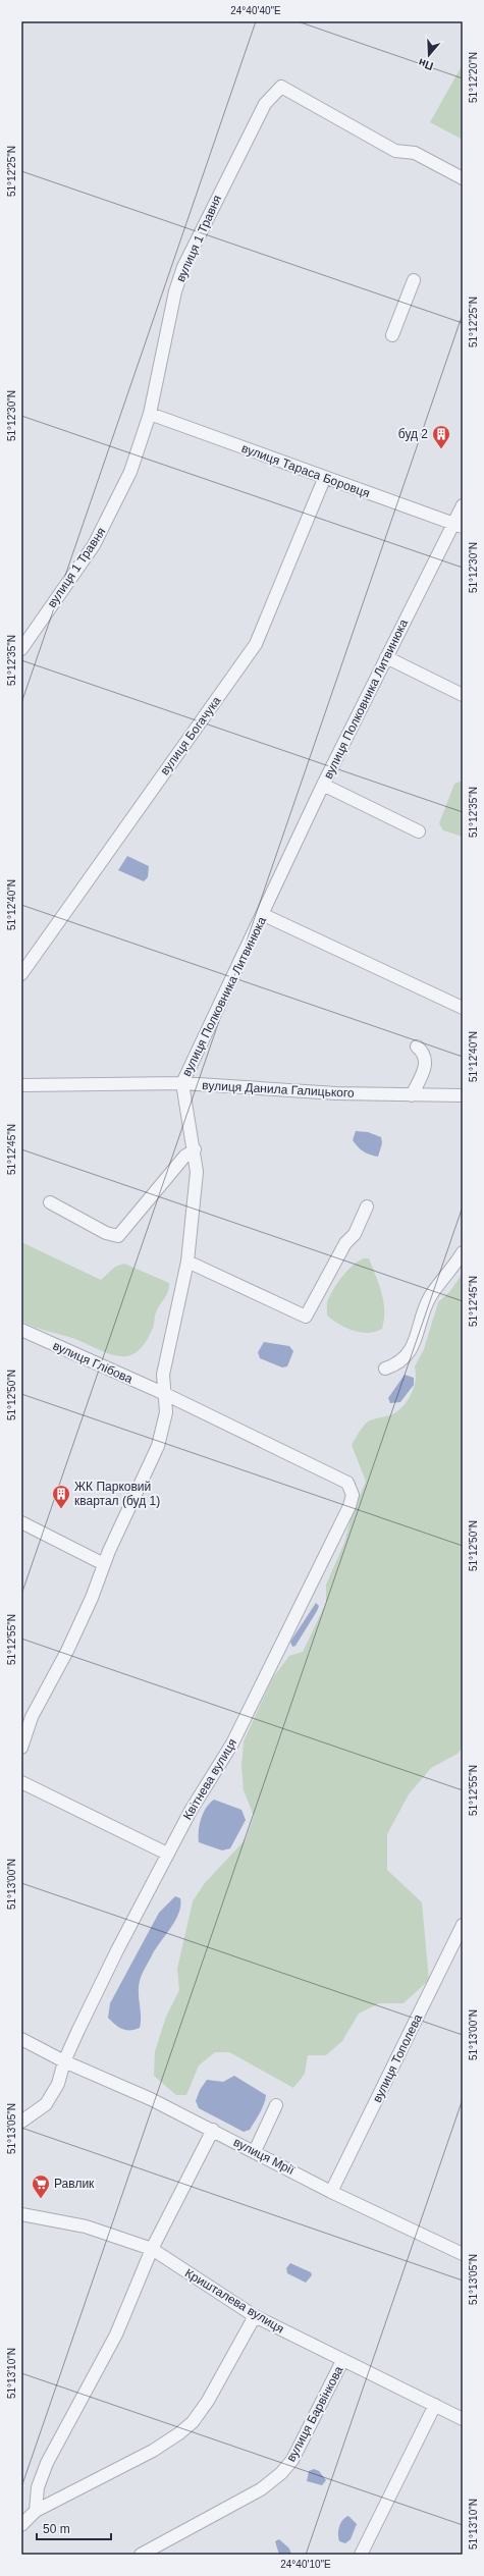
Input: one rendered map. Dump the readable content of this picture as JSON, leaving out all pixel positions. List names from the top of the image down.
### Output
{
  "streets": {
    "street": [
      "вулиця 1 Травня",
      "вулиця Тараса Боровця",
      "вулиця Полковника Литвинюка",
      "вулиця Богачука",
      "вулиця Данила Галицького",
      "вулиця Глібова",
      "Квітнева вулиця",
      "вулиця Тополева",
      "вулиця Мрії",
      "Кришталева вулиця",
      "вулиця Барвінкова"
    ]
  },
  "crossings": [
    ["вулиця 1 Травня", "вулиця Тараса Боровця"],
    ["вулиця Тараса Боровця", "вулиця Полковника Литвинюка"],
    ["вулиця Тараса Боровця", "вулиця Богачука"],
    ["вулиця Полковника Литвинюка", "вулиця Данила Галицького"],
    ["вулиця Полковника Литвинюка", "вулиця Глібова"],
    ["вулиця Глібова", "Квітнева вулиця"],
    ["Квітнева вулиця", "вулиця Мрії"],
    ["вулиця Тополева", "вулиця Мрії"],
    ["Кришталева вулиця", "вулиця Барвінкова"]
  ],
  "places": {
    "building": ["буд 2", "ЖК Парковий квартал (буд 1)"],
    "supermarket": ["Равлик"]
  },
  "scale_bar": "50 m",
  "north": "bottom",
  "coordinates": [
    "24°40'40\"E",
    "51°12'20\"N",
    "51°12'25\"N",
    "51°12'30\"N",
    "51°12'35\"N",
    "51°12'40\"N",
    "51°12'45\"N",
    "51°12'50\"N",
    "51°12'55\"N",
    "51°13'00\"N",
    "51°13'05\"N",
    "51°13'10\"N",
    "24°40'10\"E"
  ]
}
